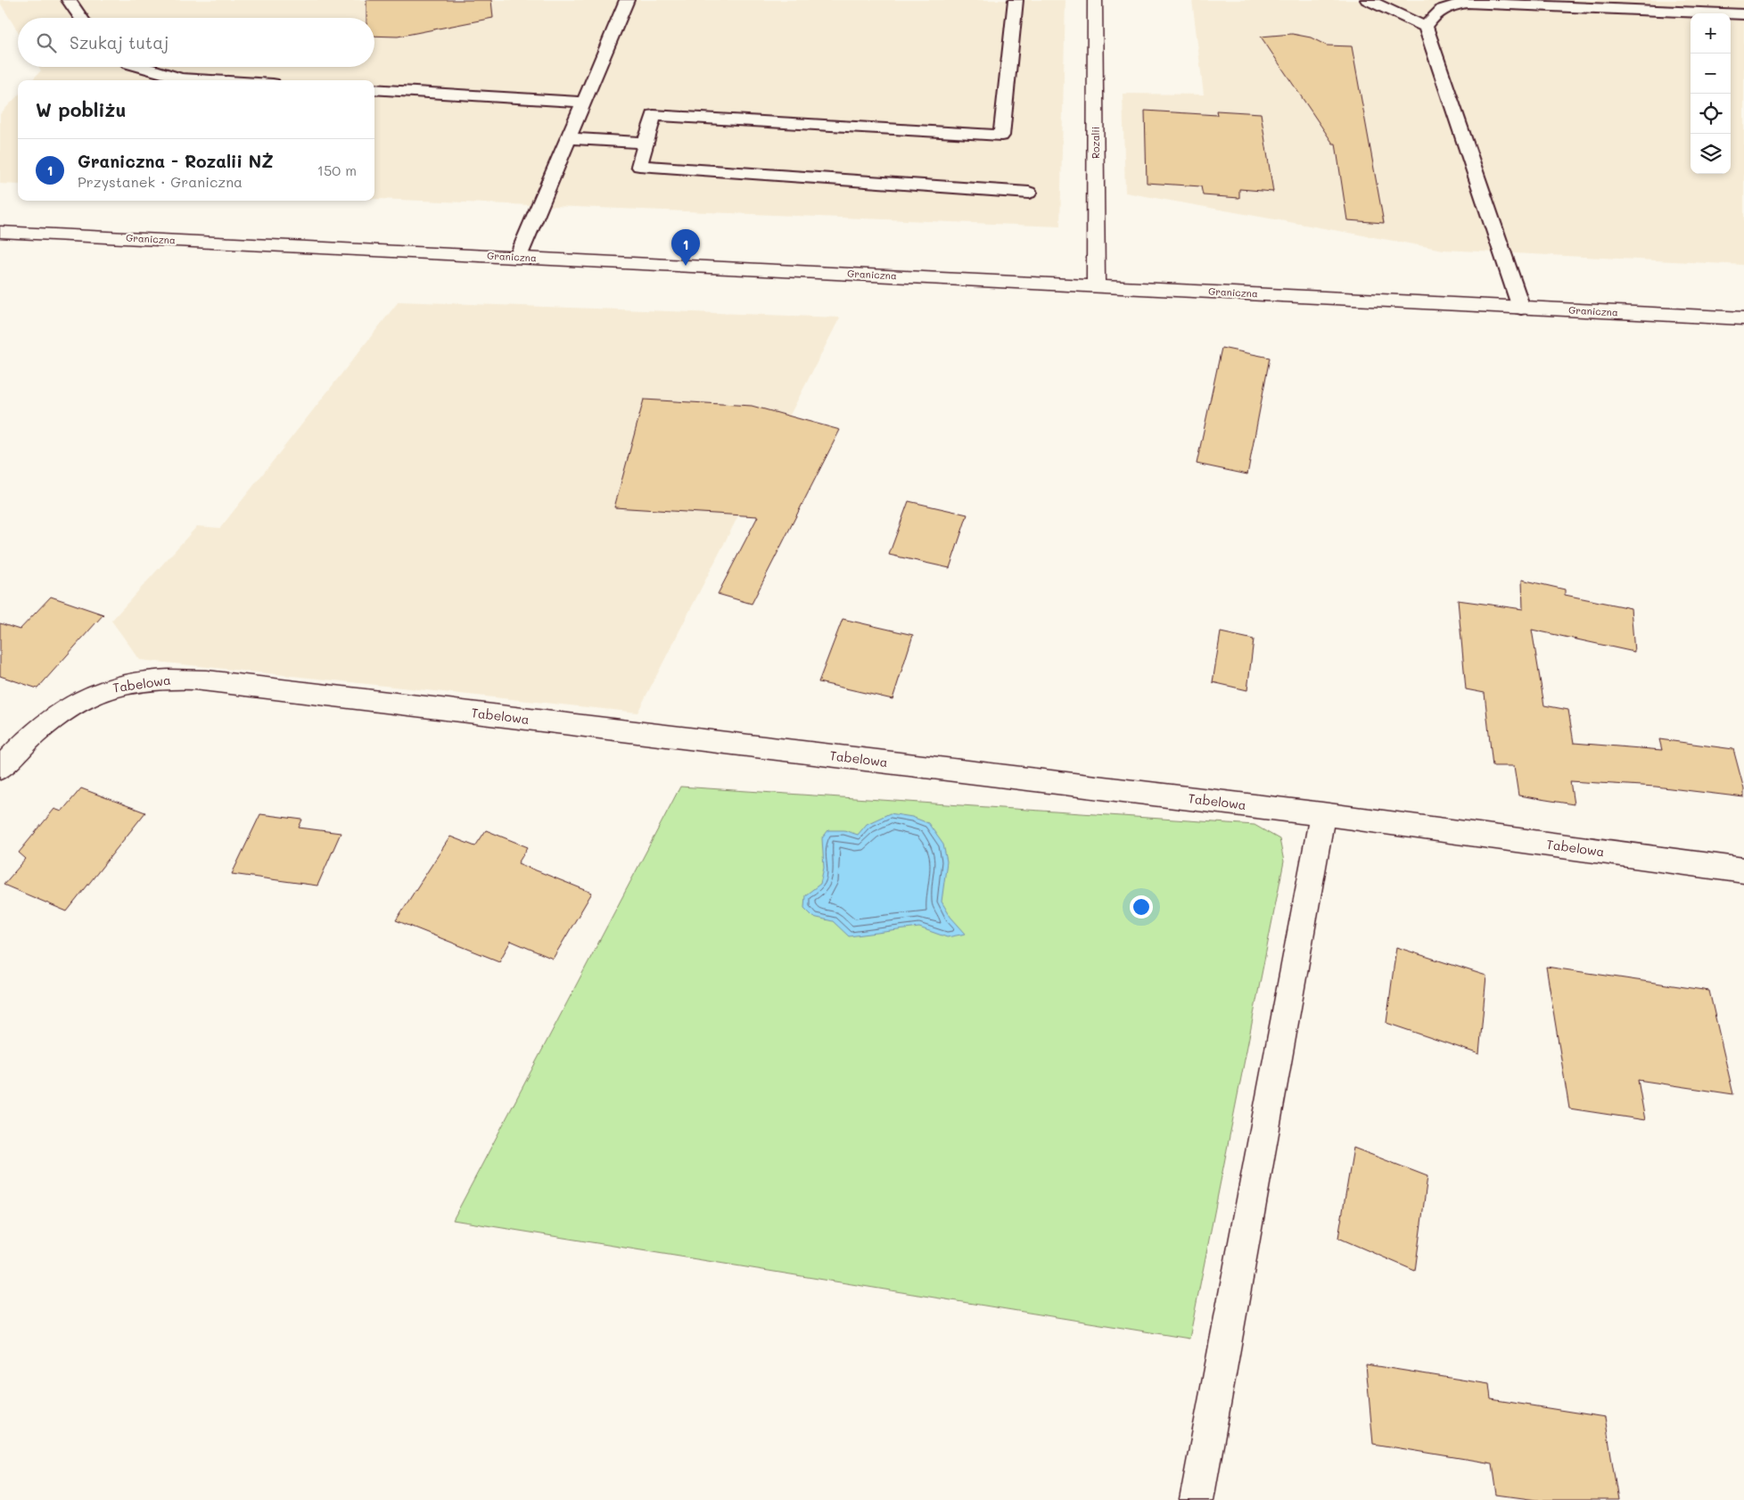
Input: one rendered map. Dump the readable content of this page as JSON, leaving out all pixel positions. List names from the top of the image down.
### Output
{
  "streets": {
    "street": ["Rozalii", "Graniczna", "Tabelowa"]
  },
  "crossings": [
    ["Rozalii", "Graniczna"]
  ],
  "page": {
    "map_buttons": ["+", "−"],
    "search": "Szukaj tutaj",
    "heading": "W pobliżu",
    "list": [
      {
        "mark": "1",
        "name": "Graniczna - Rozalii NŻ",
        "note": "Przystanek · Graniczna",
        "value": "150 m"
      }
    ],
    "pins": "1"
  }
}
